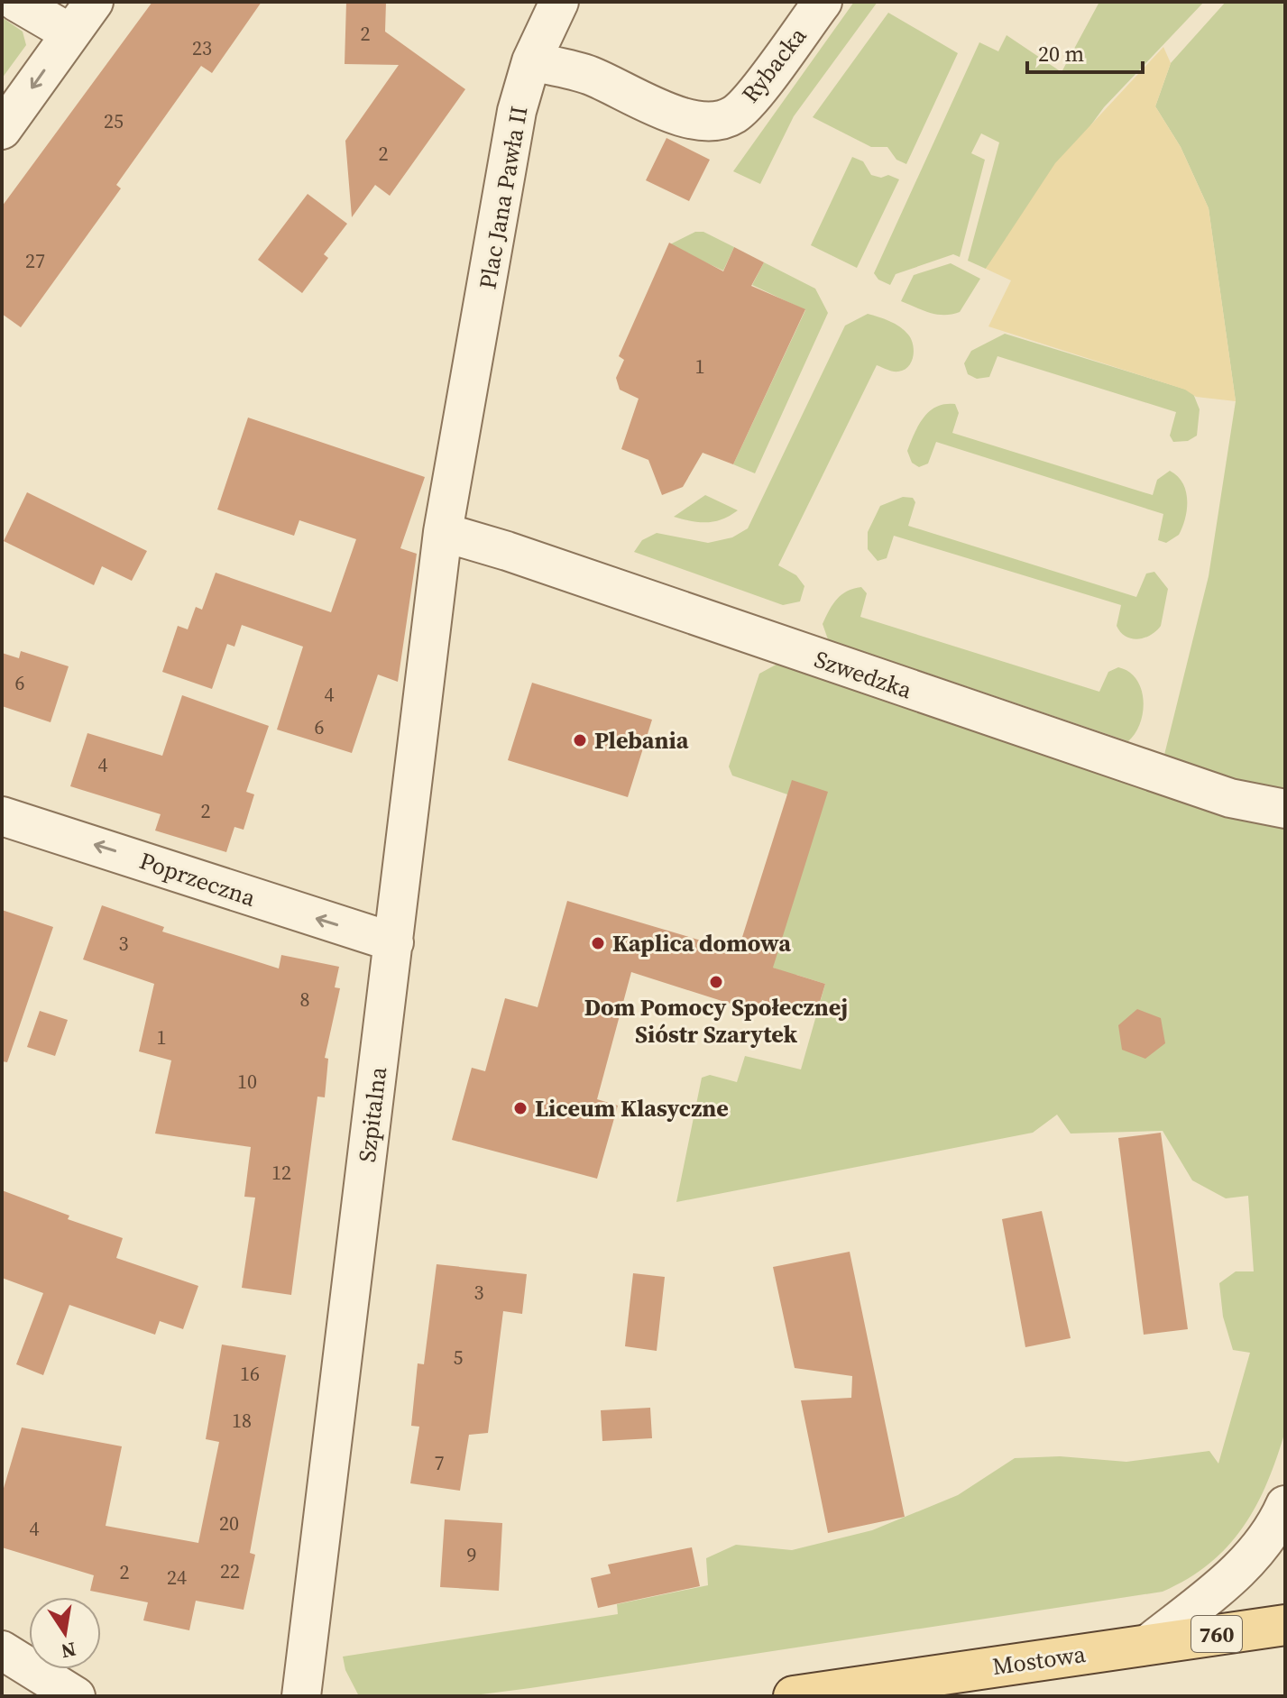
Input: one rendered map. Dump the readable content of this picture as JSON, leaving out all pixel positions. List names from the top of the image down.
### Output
{
  "streets": {
    "main road": ["760", "Mostowa"],
    "street": [
      "Rybacka",
      "Plac Jana Pawła II",
      "Szwedzka",
      "Poprzeczna",
      "Szpitalna"
    ]
  },
  "crossings": [
    ["Rybacka", "Plac Jana Pawła II"],
    ["Plac Jana Pawła II", "Szwedzka"],
    ["Plac Jana Pawła II", "Szpitalna"],
    ["Szwedzka", "Szpitalna"],
    ["Poprzeczna", "Szpitalna"]
  ],
  "one_way": ["Poprzeczna"],
  "places": [
    "Plebania",
    "Kaplica domowa",
    "Dom Pomocy Społecznej Sióstr Szarytek",
    "Liceum Klasyczne"
  ],
  "house_numbers": [
    "2",
    "23",
    "25",
    "2",
    "27",
    "1",
    "6",
    "4",
    "6",
    "4",
    "2",
    "3",
    "8",
    "1",
    "10",
    "12",
    "3",
    "5",
    "16",
    "18",
    "7",
    "20",
    "4",
    "9",
    "22",
    "2",
    "24"
  ],
  "scale_bar": "20 m",
  "north": "bottom"
}
